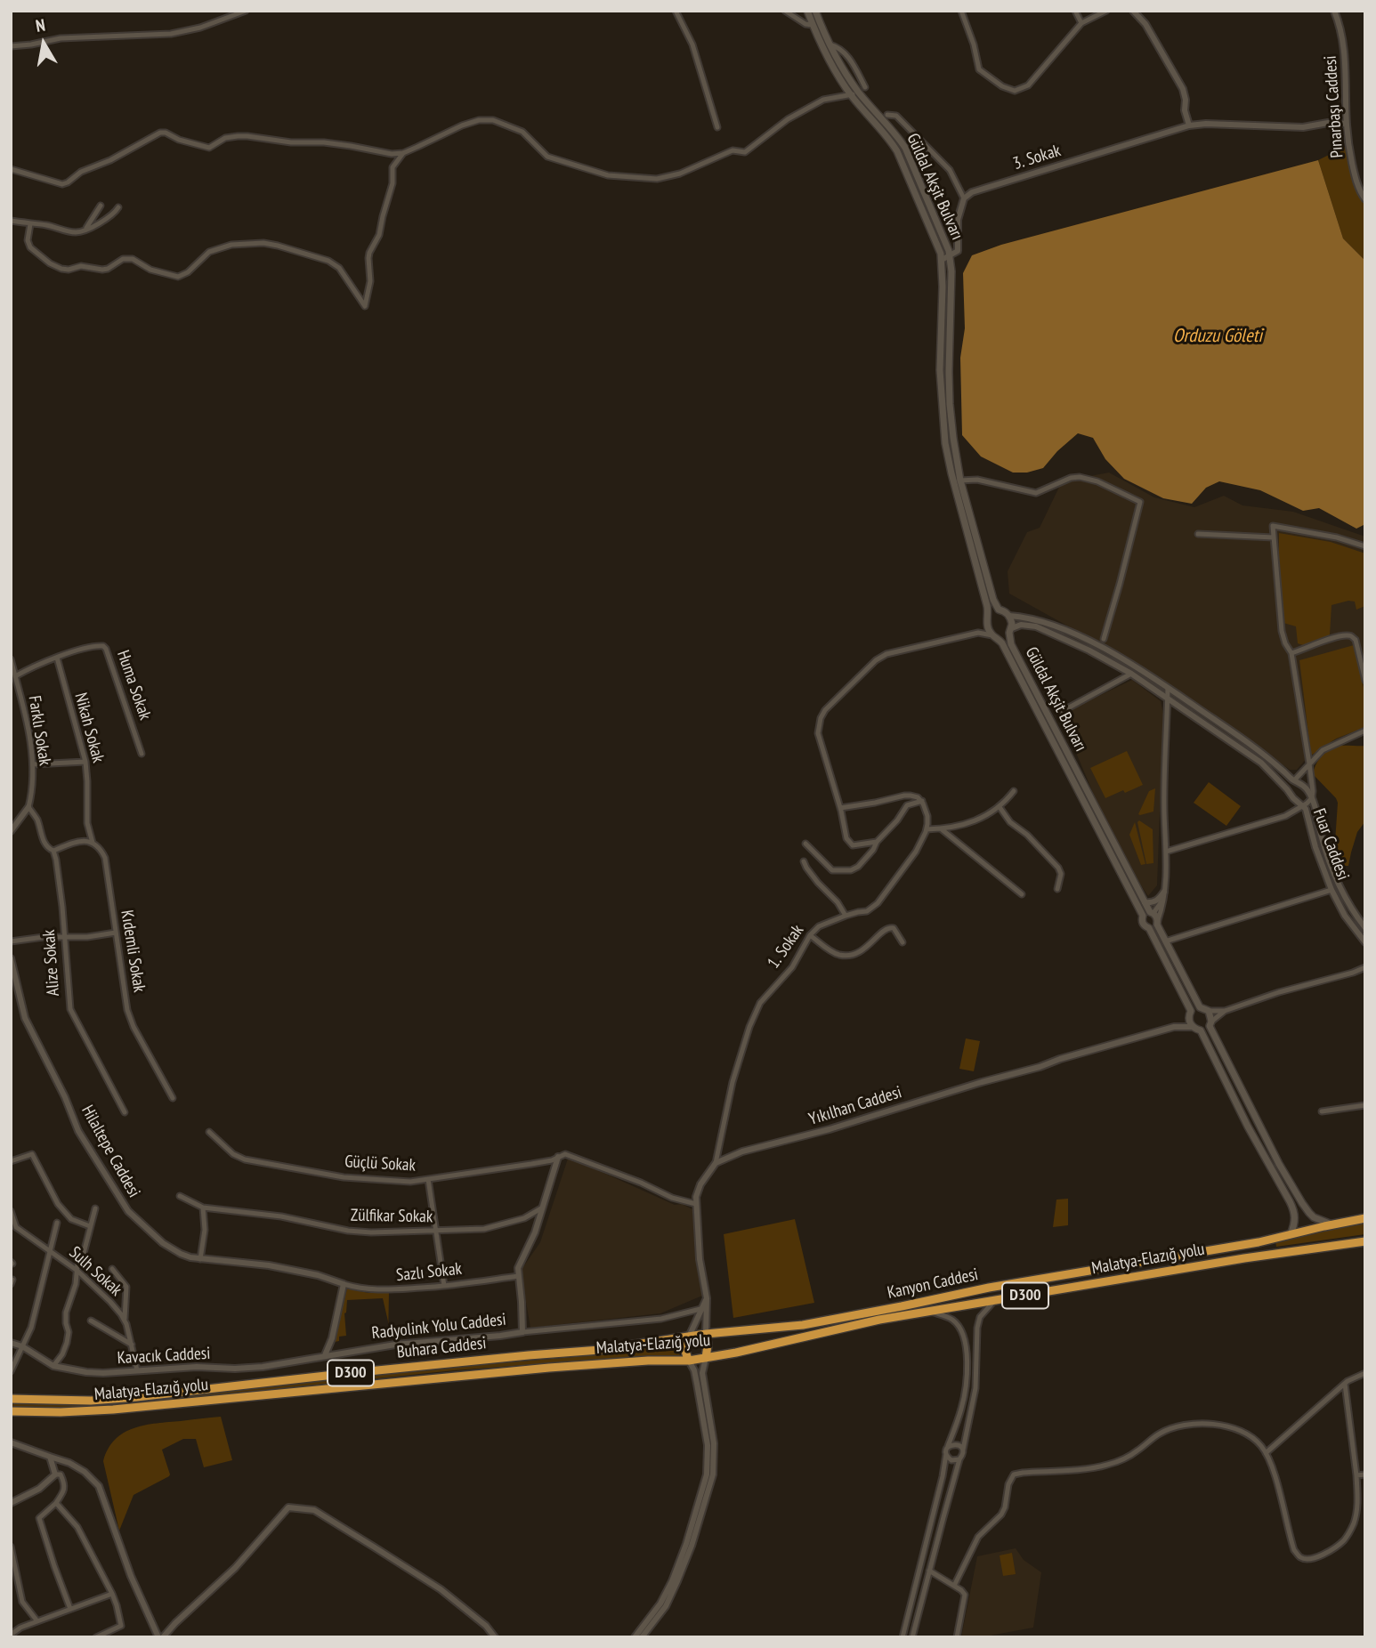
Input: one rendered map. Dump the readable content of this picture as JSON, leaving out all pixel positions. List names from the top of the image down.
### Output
{
  "streets": {
    "highway": [
      "Malatya-Elazığ yolu",
      "Kanyon Caddesi",
      "D300",
      "Buhara Caddesi"
    ],
    "main road": ["Güldal Akşit Bulvarı"],
    "street": [
      "Pınarbaşı Caddesi",
      "3. Sokak",
      "Huma Sokak",
      "Nikah Sokak",
      "Farklı Sokak",
      "Fuar Caddesi",
      "1. Sokak",
      "Kıdemli Sokak",
      "Alize Sokak",
      "Yıkılhan Caddesi",
      "Hilaltepe Caddesi",
      "Güçlü Sokak",
      "Zülfikar Sokak",
      "Sulh Sokak",
      "Sazlı Sokak",
      "Radyolink Yolu Caddesi",
      "Kavacık Caddesi"
    ]
  },
  "crossings": [
    ["Pınarbaşı Caddesi", "3. Sokak"],
    ["Güldal Akşit Bulvarı", "Fuar Caddesi"],
    ["Güldal Akşit Bulvarı", "Yıkılhan Caddesi"],
    ["Huma Sokak", "Nikah Sokak"],
    ["Huma Sokak", "Farklı Sokak"],
    ["Nikah Sokak", "Kıdemli Sokak"],
    ["Farklı Sokak", "Alize Sokak"],
    ["1. Sokak", "Yıkılhan Caddesi"],
    ["Hilaltepe Caddesi", "Sazlı Sokak"],
    ["Güçlü Sokak", "Radyolink Yolu Caddesi"],
    ["Zülfikar Sokak", "Radyolink Yolu Caddesi"],
    ["Sulh Sokak", "Kavacık Caddesi"],
    ["Sazlı Sokak", "Radyolink Yolu Caddesi"],
    ["Kanyon Caddesi", "Buhara Caddesi"],
    ["Radyolink Yolu Caddesi", "Kavacık Caddesi"]
  ],
  "water": ["Orduzu Göleti"],
  "north": "top"
}
